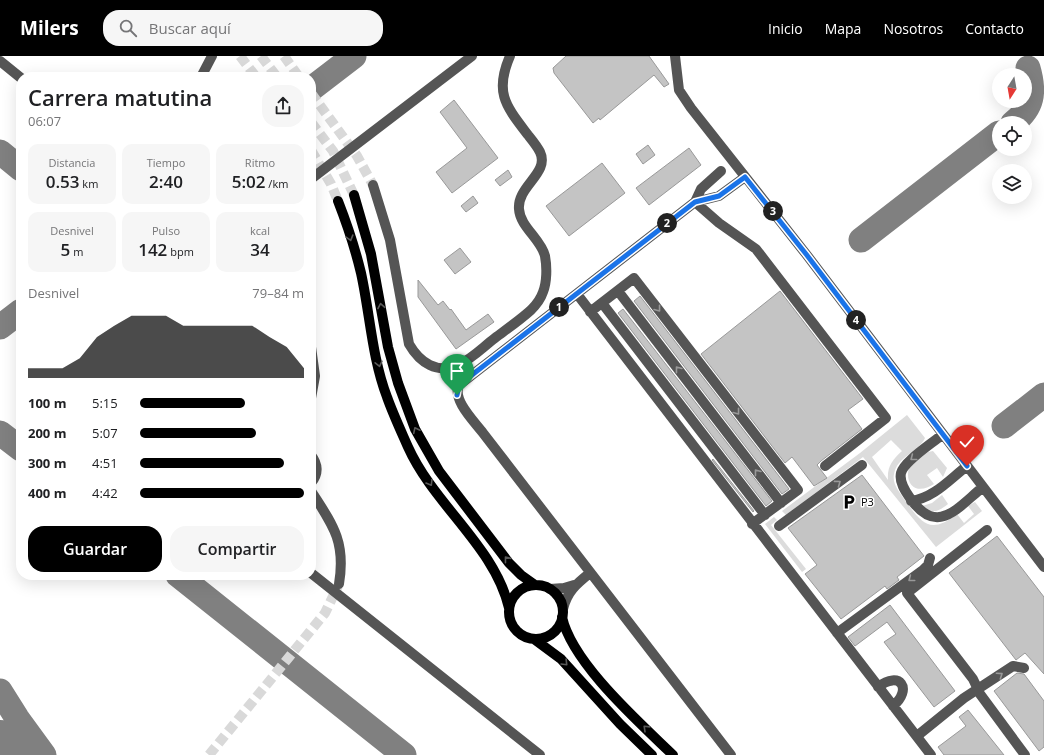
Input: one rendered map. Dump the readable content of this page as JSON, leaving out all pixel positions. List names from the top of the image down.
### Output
{
  "places": {
    "parking": ["P3"]
  },
  "north": "bottom",
  "page": {
    "header": "Milers",
    "search": "Buscar aquí",
    "nav": [
      "Inicio",
      "Mapa",
      "Nosotros",
      "Contacto"
    ],
    "heading": ["Carrera matutina", "06:07"],
    "stats": [
      ["Distancia", "0.53 km"],
      ["Tiempo", "2:40"],
      ["Ritmo", "5:02 /km"],
      ["Desnivel", "5 m"],
      ["Pulso", "142 bpm"],
      ["kcal", "34"]
    ],
    "pins": [
      "3",
      "2",
      "1",
      "4"
    ],
    "chart": ["Desnivel", "79–84 m"],
    "list": [
      {
        "name": "100 m",
        "note": "5:15"
      },
      {
        "name": "200 m",
        "note": "5:07"
      },
      {
        "name": "300 m",
        "note": "4:51"
      },
      {
        "name": "400 m",
        "note": "4:42"
      }
    ],
    "buttons": ["Guardar", "Compartir"]
  }
}
